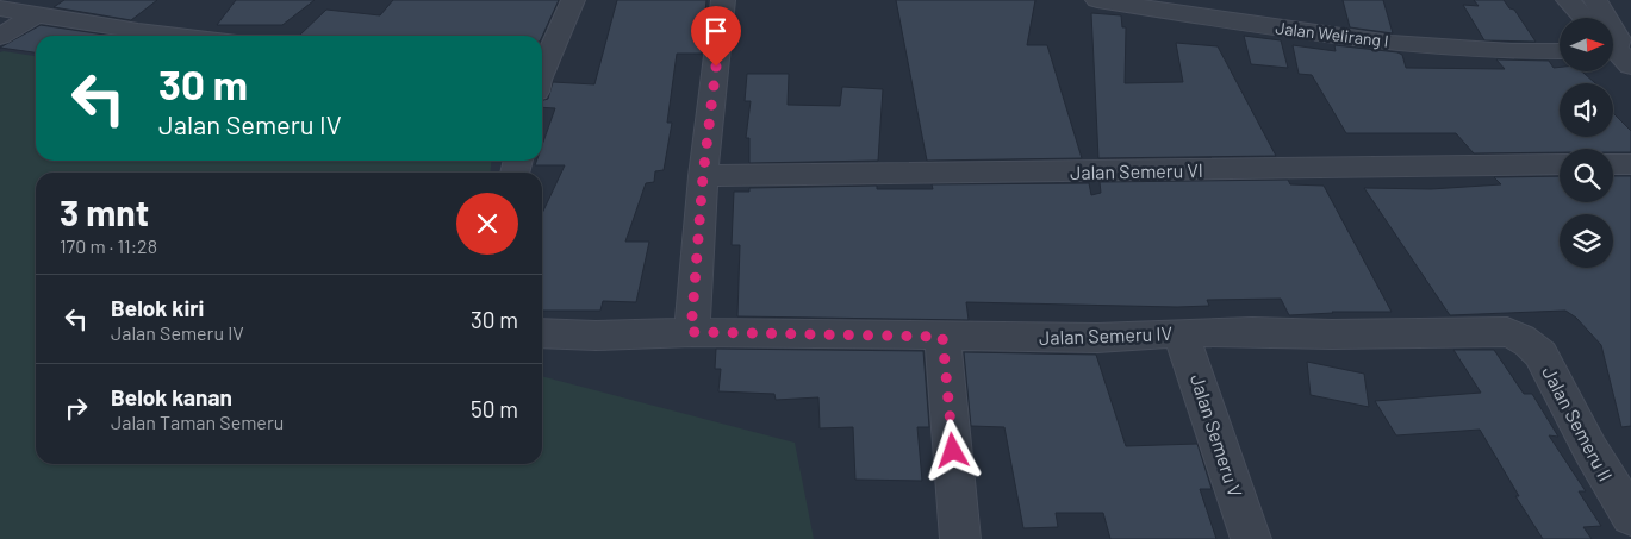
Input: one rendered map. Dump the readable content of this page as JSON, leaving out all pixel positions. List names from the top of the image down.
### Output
{
  "streets": {
    "street": [
      "Jalan Welirang I",
      "Jalan Semeru VI",
      "Jalan Semeru IV",
      "Jalan Semeru II",
      "Jalan Semeru V"
    ]
  },
  "crossings": [
    ["Jalan Semeru IV", "Jalan Semeru II"],
    ["Jalan Semeru IV", "Jalan Semeru V"]
  ],
  "north": "right",
  "page": {
    "turn": ["30 m", "Jalan Semeru IV"],
    "heading": ["3 mnt", "170 m · 11:28"],
    "list": [
      {
        "name": "Belok kiri",
        "note": "Jalan Semeru IV",
        "value": "30 m"
      },
      {
        "name": "Belok kanan",
        "note": "Jalan Taman Semeru",
        "value": "50 m"
      }
    ]
  }
}
